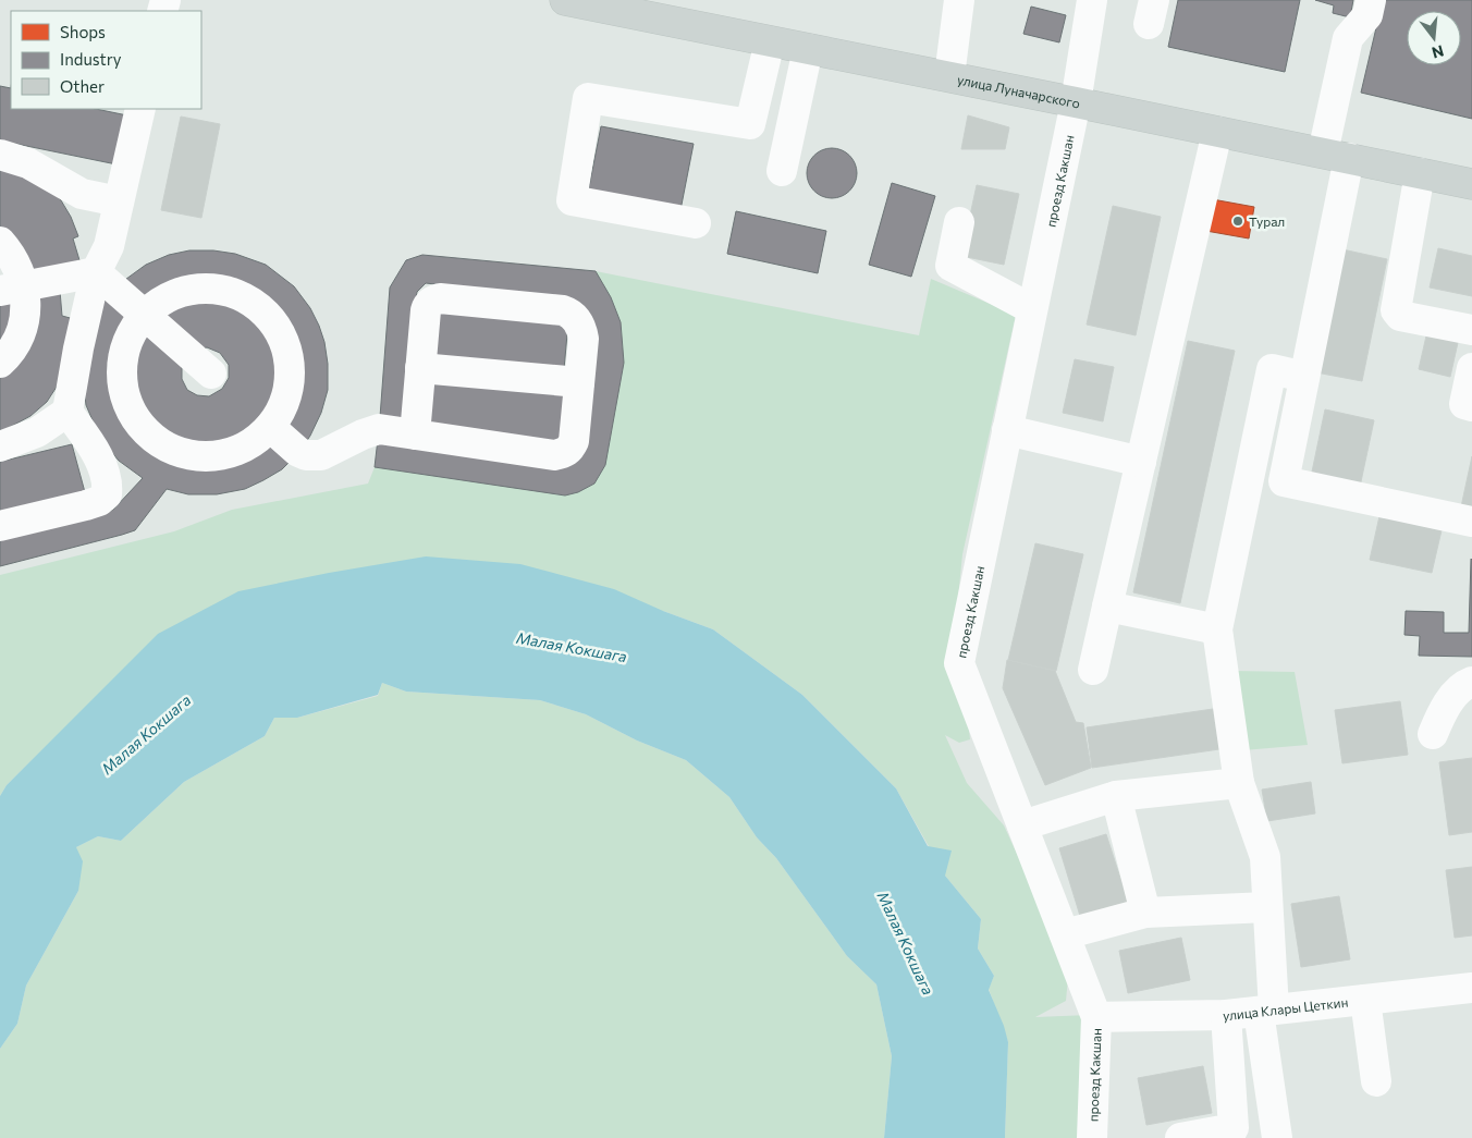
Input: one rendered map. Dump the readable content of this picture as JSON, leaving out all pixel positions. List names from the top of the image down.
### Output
{
  "streets": {
    "main road": ["улица Луначарского"],
    "street": ["проезд Какшан", "улица Клары Цеткин"]
  },
  "crossings": [
    ["улица Луначарского", "проезд Какшан"],
    ["проезд Какшан", "улица Клары Цеткин"]
  ],
  "water": ["Малая Кокшага"],
  "places": ["Турал"],
  "legend": ["Shops", "Industry", "Other"],
  "north": "bottom"
}
